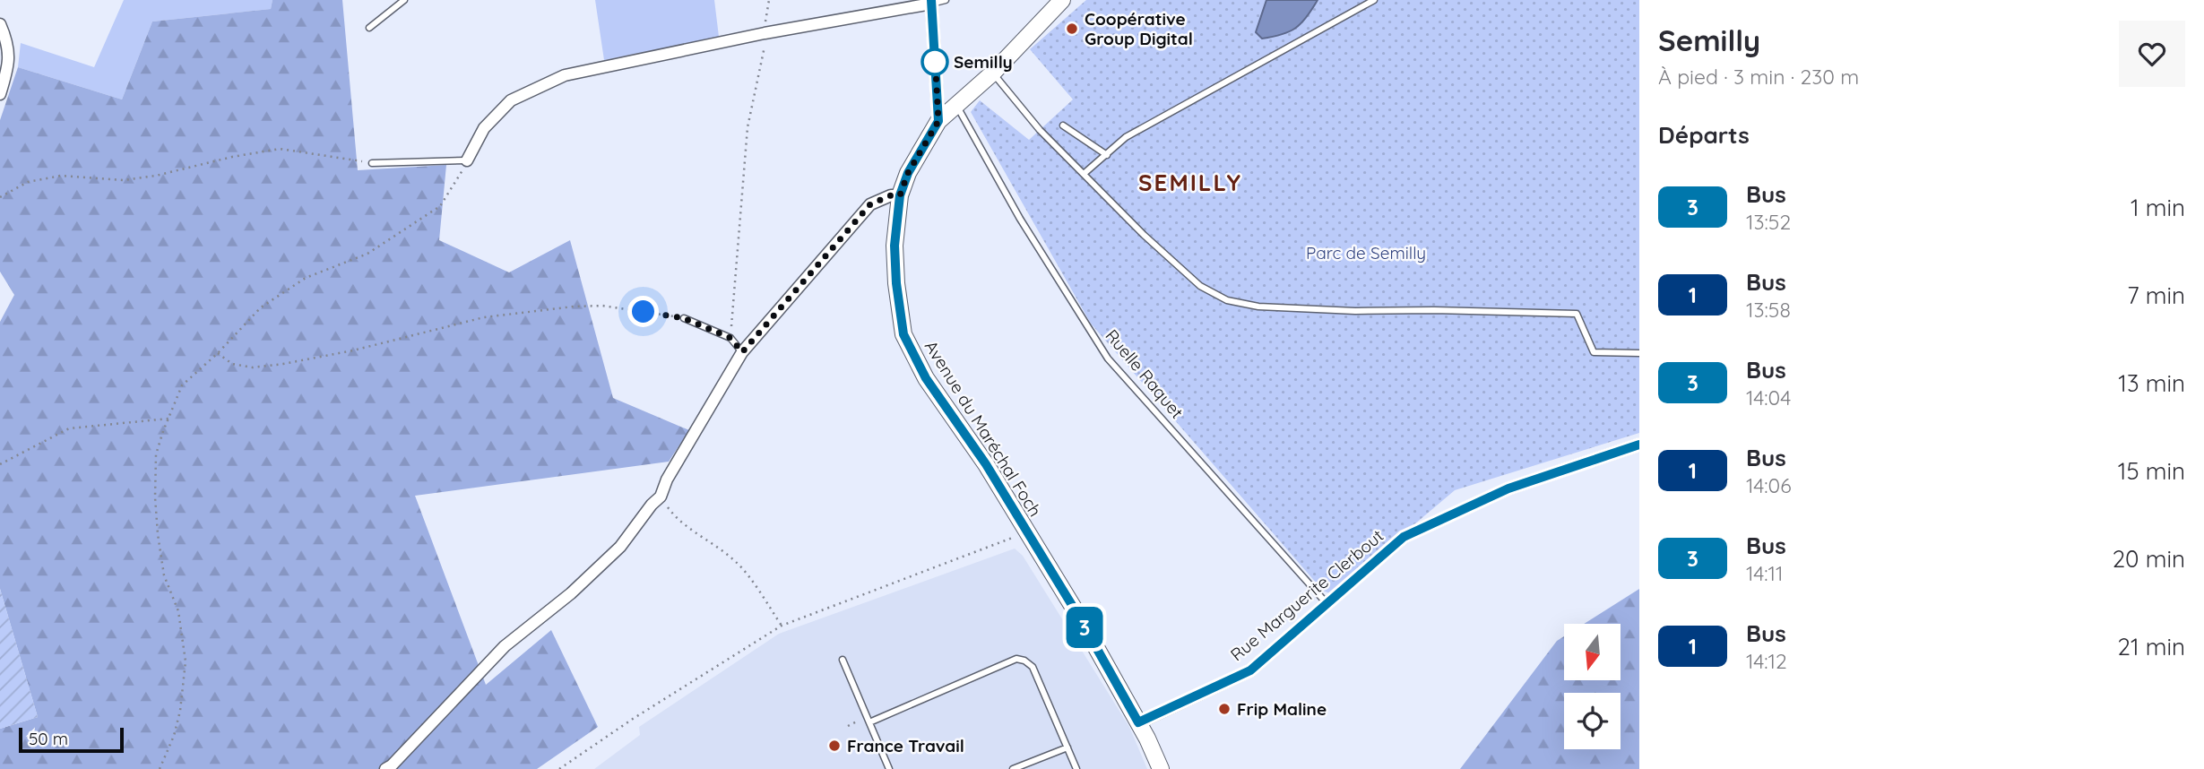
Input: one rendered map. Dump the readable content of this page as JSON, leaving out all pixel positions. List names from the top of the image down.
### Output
{
  "streets": {
    "main road": ["Avenue du Maréchal Foch"],
    "street": ["Rue Marguerite Clerbout"],
    "lane": ["Ruelle Raquet"]
  },
  "crossings": [
    ["Ruelle Raquet", "Avenue du Maréchal Foch"],
    ["Ruelle Raquet", "Rue Marguerite Clerbout"],
    ["Avenue du Maréchal Foch", "Rue Marguerite Clerbout"]
  ],
  "districts": ["SEMILLY"],
  "parks": ["Parc de Semilly"],
  "places": [
    "Coopérative Group Digital",
    "Semilly",
    "Frip Maline",
    "France Travail"
  ],
  "lines": ["bus line 3"],
  "scale_bar": "50 m",
  "north": "bottom",
  "page": {
    "on_map": "3",
    "heading": [
      ["Semilly", "À pied · 3 min · 230 m"],
      "Départs"
    ],
    "list": [
      {
        "mark": "3",
        "name": "Bus",
        "note": "13:52",
        "value": "1 min"
      },
      {
        "mark": "1",
        "name": "Bus",
        "note": "13:58",
        "value": "7 min"
      },
      {
        "mark": "3",
        "name": "Bus",
        "note": "14:04",
        "value": "13 min"
      },
      {
        "mark": "1",
        "name": "Bus",
        "note": "14:06",
        "value": "15 min"
      },
      {
        "mark": "3",
        "name": "Bus",
        "note": "14:11",
        "value": "20 min"
      },
      {
        "mark": "1",
        "name": "Bus",
        "note": "14:12",
        "value": "21 min"
      }
    ],
    "scale": "50 m"
  }
}
